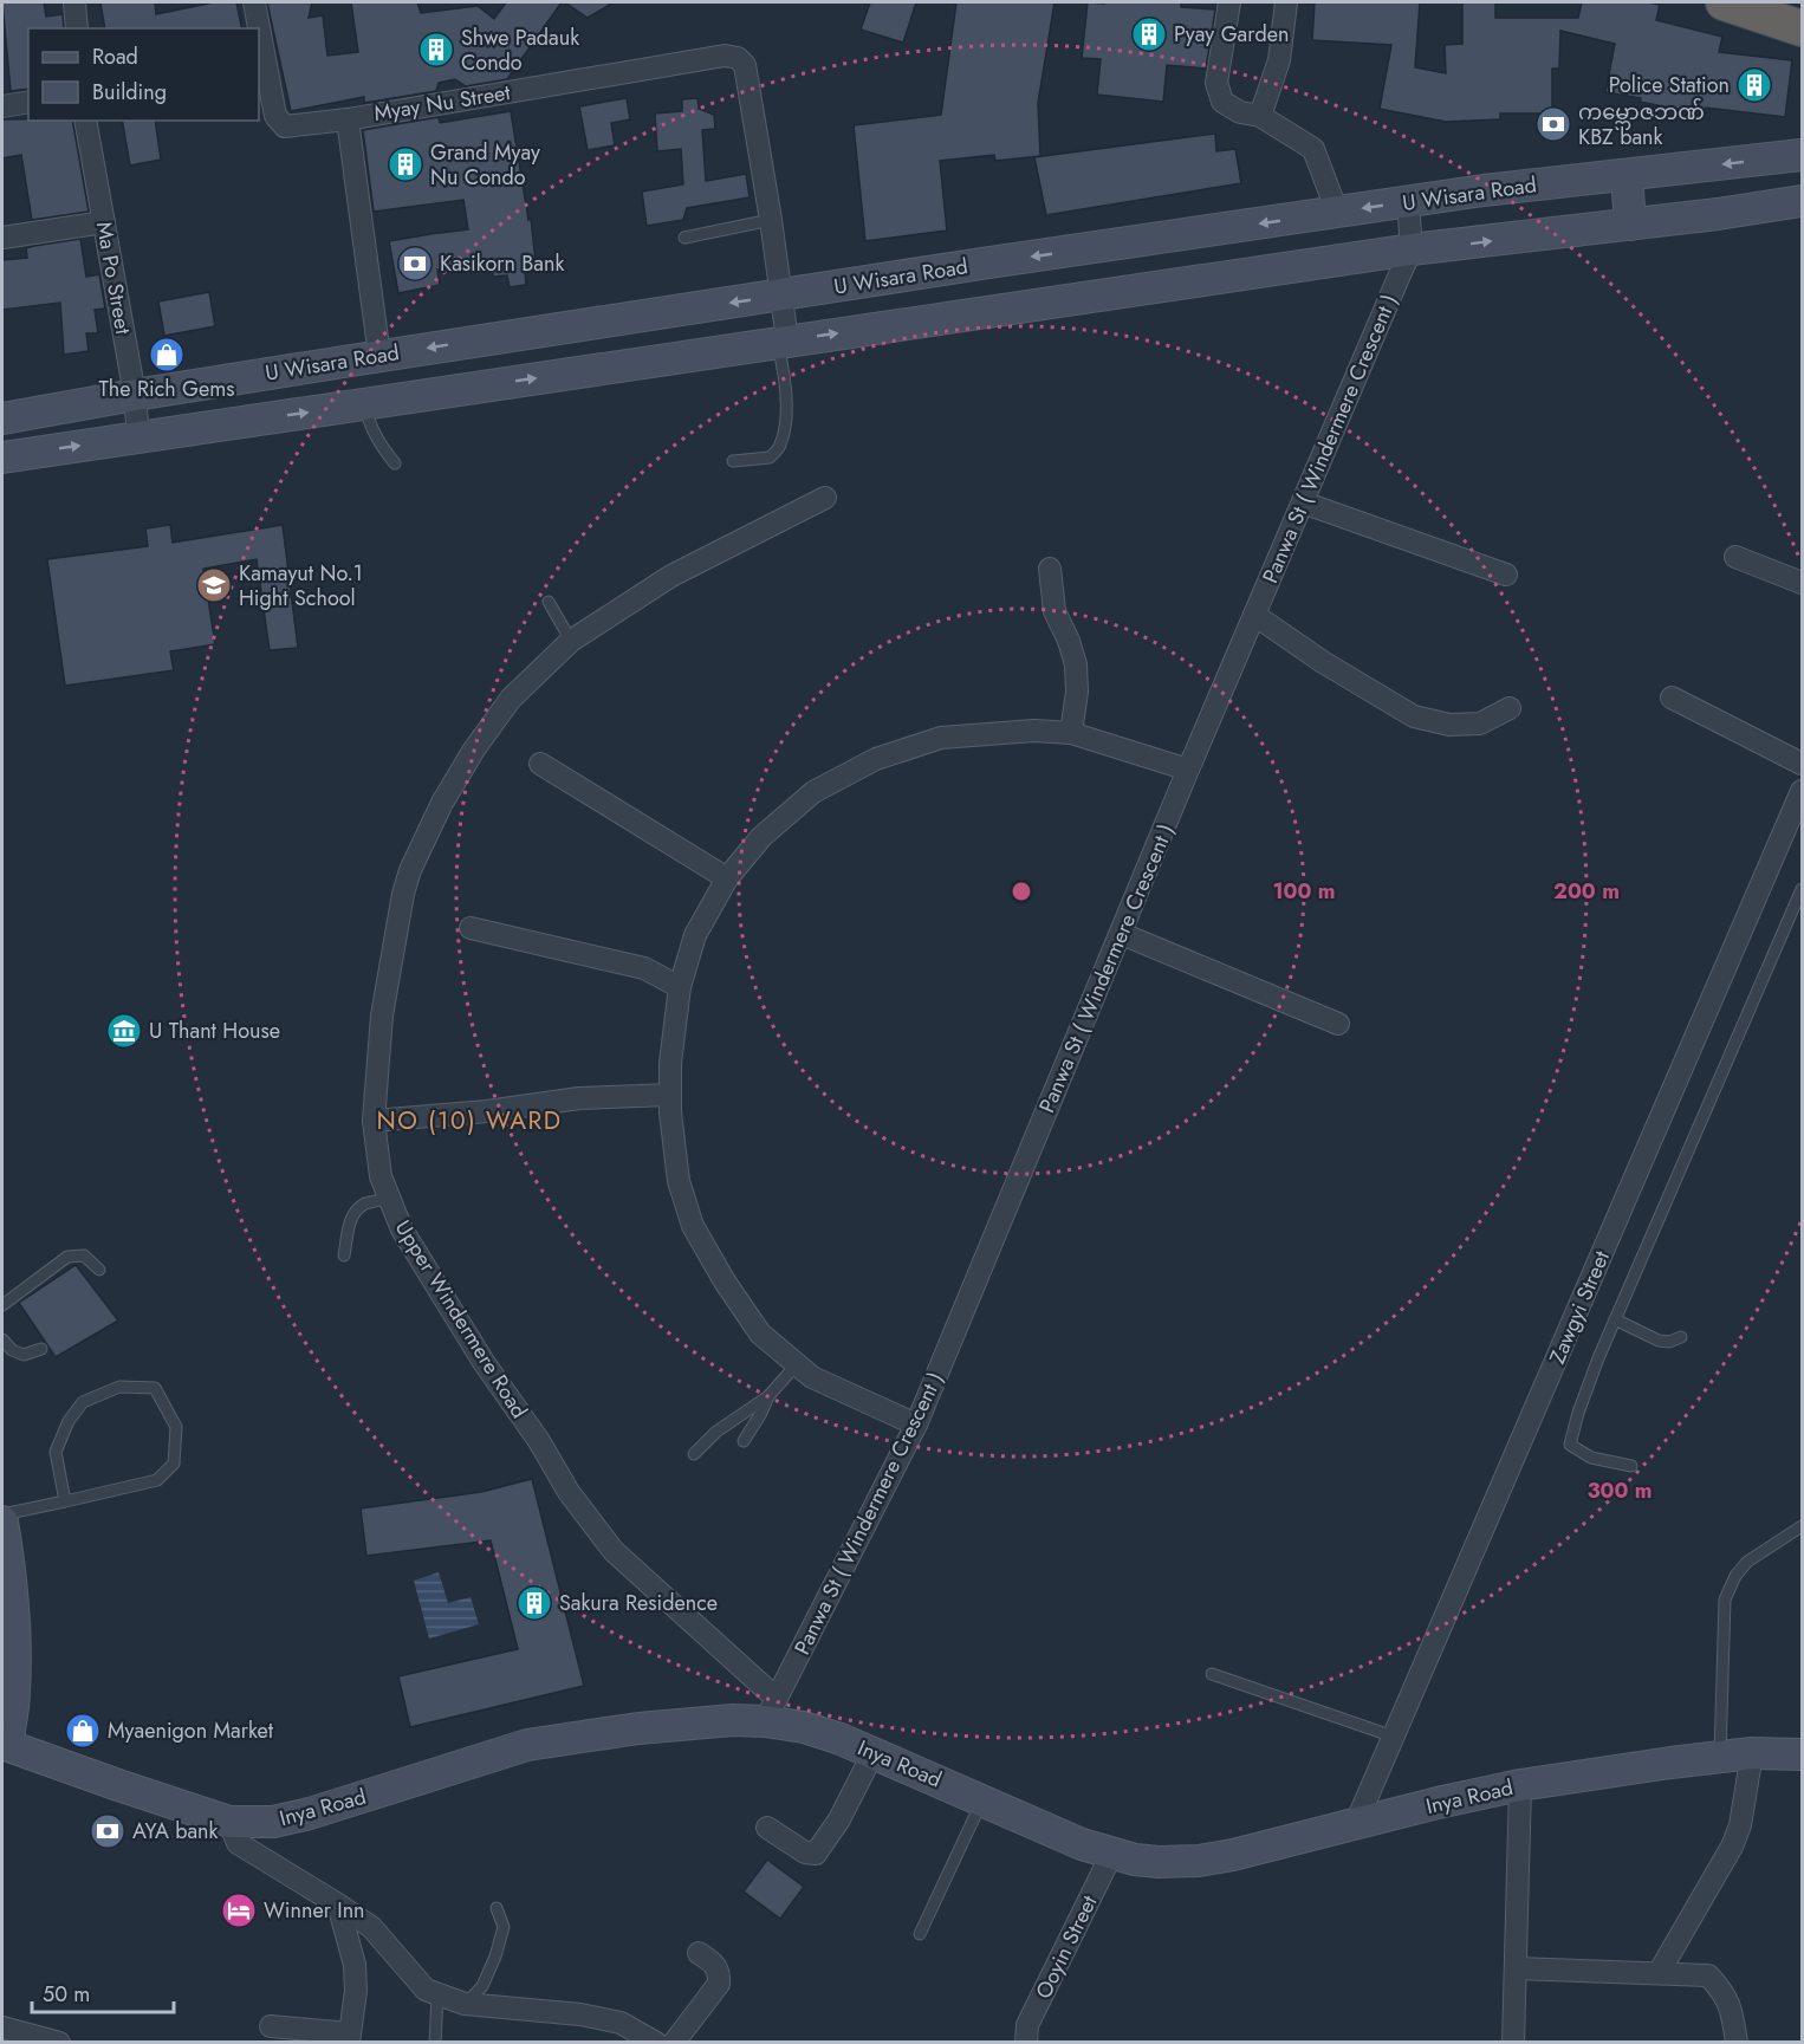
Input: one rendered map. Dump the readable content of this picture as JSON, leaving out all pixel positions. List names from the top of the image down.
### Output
{
  "streets": {
    "main road": ["U Wisara Road", "Inya Road"],
    "street": [
      "Myay Nu Street",
      "Ma Po Street",
      "Panwa St ( Windermere Crescent )",
      "Zawgyi Street",
      "Upper Windermere Road",
      "Ooyin Street"
    ]
  },
  "crossings": [
    ["Myay Nu Street", "U Wisara Road"],
    ["U Wisara Road", "Ma Po Street"],
    ["U Wisara Road", "Panwa St ( Windermere Crescent )"],
    ["Panwa St ( Windermere Crescent )", "Upper Windermere Road"],
    ["Panwa St ( Windermere Crescent )", "Inya Road"],
    ["Zawgyi Street", "Inya Road"],
    ["Upper Windermere Road", "Inya Road"],
    ["Inya Road", "Ooyin Street"]
  ],
  "districts": ["NO (10) WARD"],
  "places": {
    "building": [
      "Pyay Garden",
      "Shwe Padauk Condo",
      "Police Station",
      "Grand Myay Nu Condo",
      "Sakura Residence"
    ],
    "bank": ["ကမ္ဘောဇဘဏ် KBZ bank", "Kasikorn Bank", "AYA bank"],
    "shop": ["The Rich Gems", "Myaenigon Market"],
    "school or university": ["Kamayut No.1 Hight School"],
    "museum": ["U Thant House"],
    "hotel": ["Winner Inn"]
  },
  "legend": ["Road", "Building"],
  "scale_bar": "50 m",
  "rings": ["100 m", "200 m", "300 m"]
}
